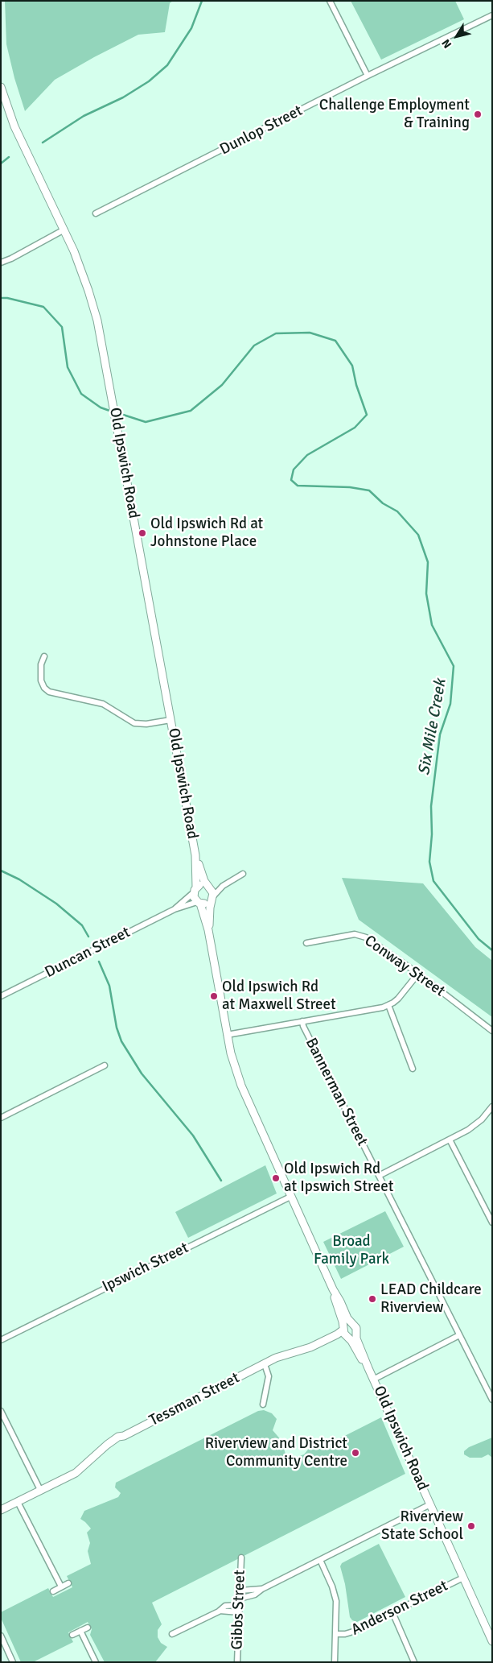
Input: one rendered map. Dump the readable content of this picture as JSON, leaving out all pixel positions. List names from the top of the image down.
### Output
{
  "streets": {
    "main road": ["Old Ipswich Road", "Tessman Street"],
    "street": [
      "Dunlop Street",
      "Duncan Street",
      "Conway Street",
      "Bannerman Street",
      "Ipswich Street",
      "Anderson Street",
      "Gibbs Street"
    ]
  },
  "crossings": [
    ["Old Ipswich Road", "Duncan Street"],
    ["Old Ipswich Road", "Tessman Street"],
    ["Old Ipswich Road", "Anderson Street"]
  ],
  "water": ["Six Mile Creek"],
  "parks": ["Broad Family Park"],
  "places": [
    "Challenge Employment & Training",
    "Old Ipswich Rd at Johnstone Place",
    "Old Ipswich Rd at Maxwell Street",
    "Old Ipswich Rd at Ipswich Street",
    "LEAD Childcare Riverview",
    "Riverview and District Community Centre",
    "Riverview State School"
  ],
  "north": "bottom left"
}
